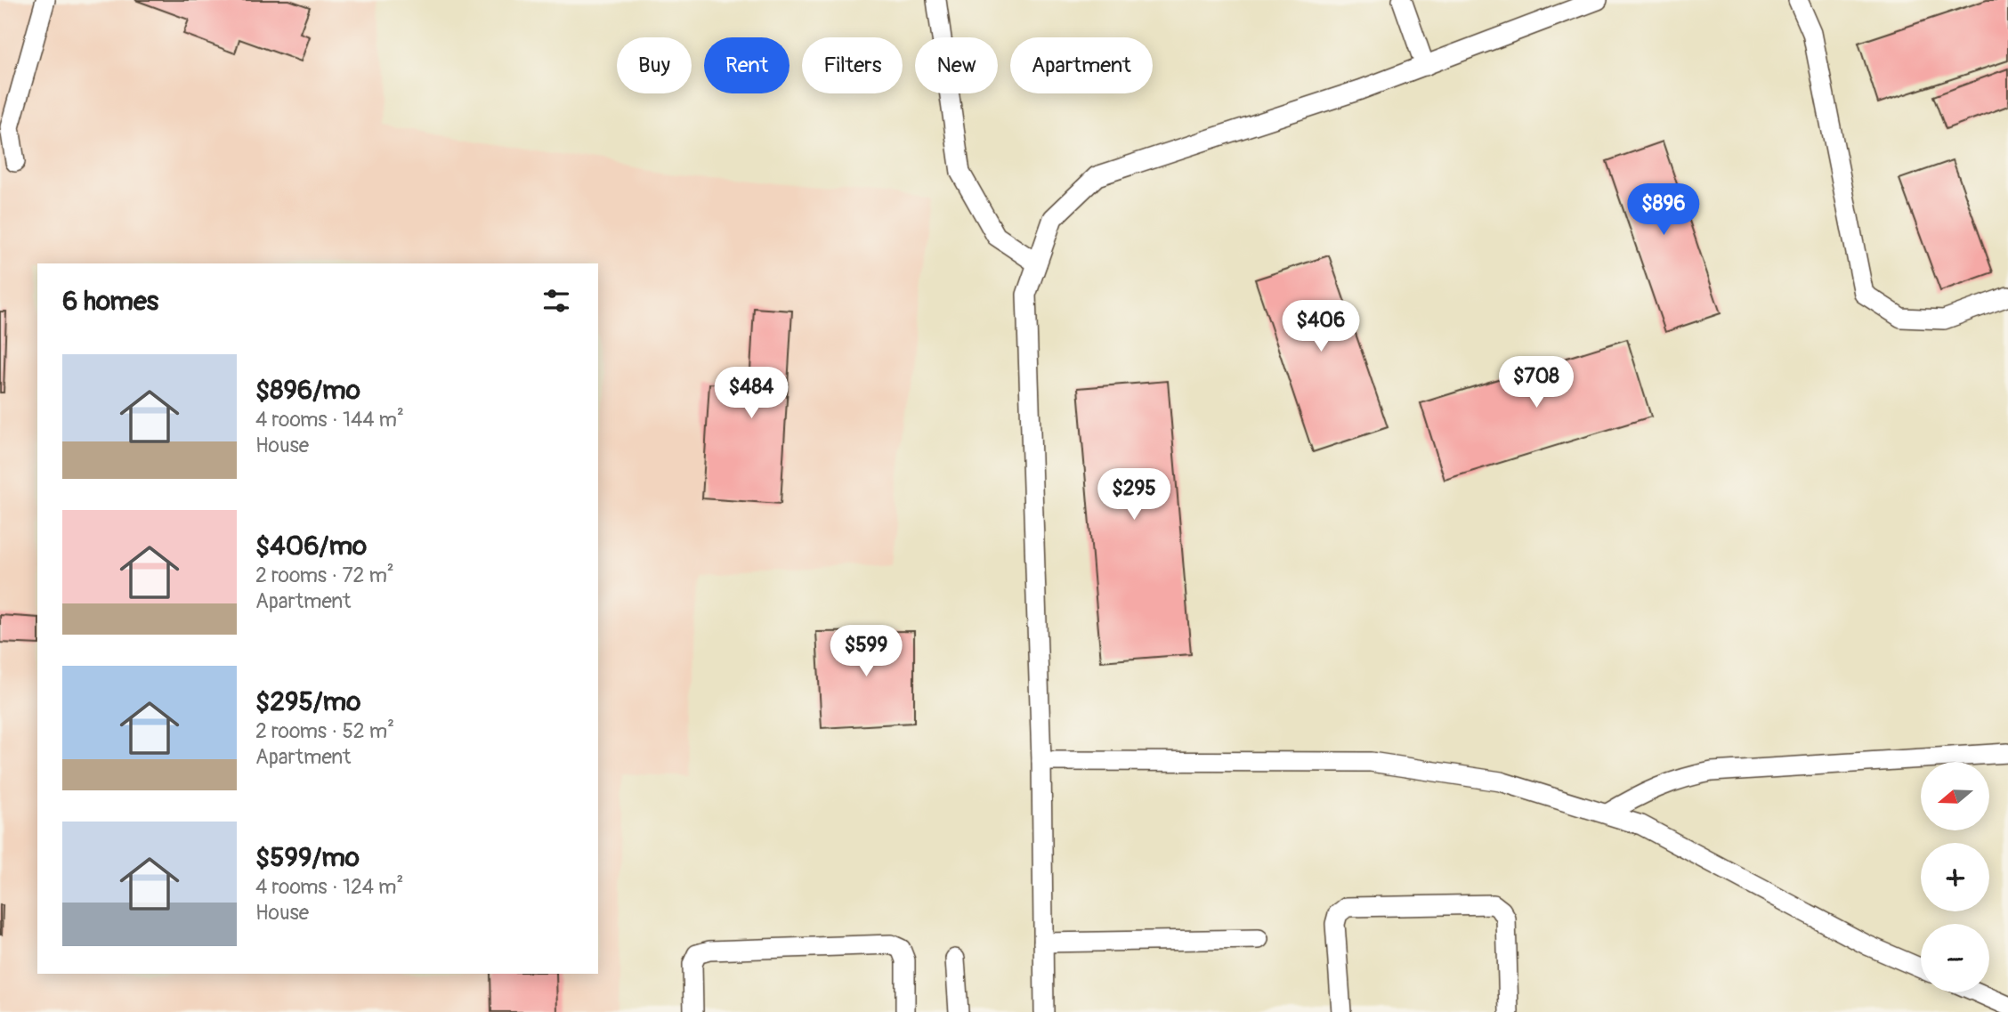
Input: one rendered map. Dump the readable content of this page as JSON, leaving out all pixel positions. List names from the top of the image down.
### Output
{
  "north": "left",
  "page": {
    "chip": [
      "Buy",
      "Rent",
      "Filters",
      "New",
      "Apartment"
    ],
    "price": [
      "$896",
      "$406",
      "$708",
      "$484",
      "$295",
      "$599"
    ],
    "heading": "6 homes",
    "list": [
      {
        "name": "$896/mo",
        "note": "4 rooms · 144 m² · House"
      },
      {
        "name": "$406/mo",
        "note": "2 rooms · 72 m² · Apartment"
      },
      {
        "name": "$295/mo",
        "note": "2 rooms · 52 m² · Apartment"
      },
      {
        "name": "$599/mo",
        "note": "4 rooms · 124 m² · House"
      }
    ],
    "map_buttons": ["+", "−"]
  }
}
